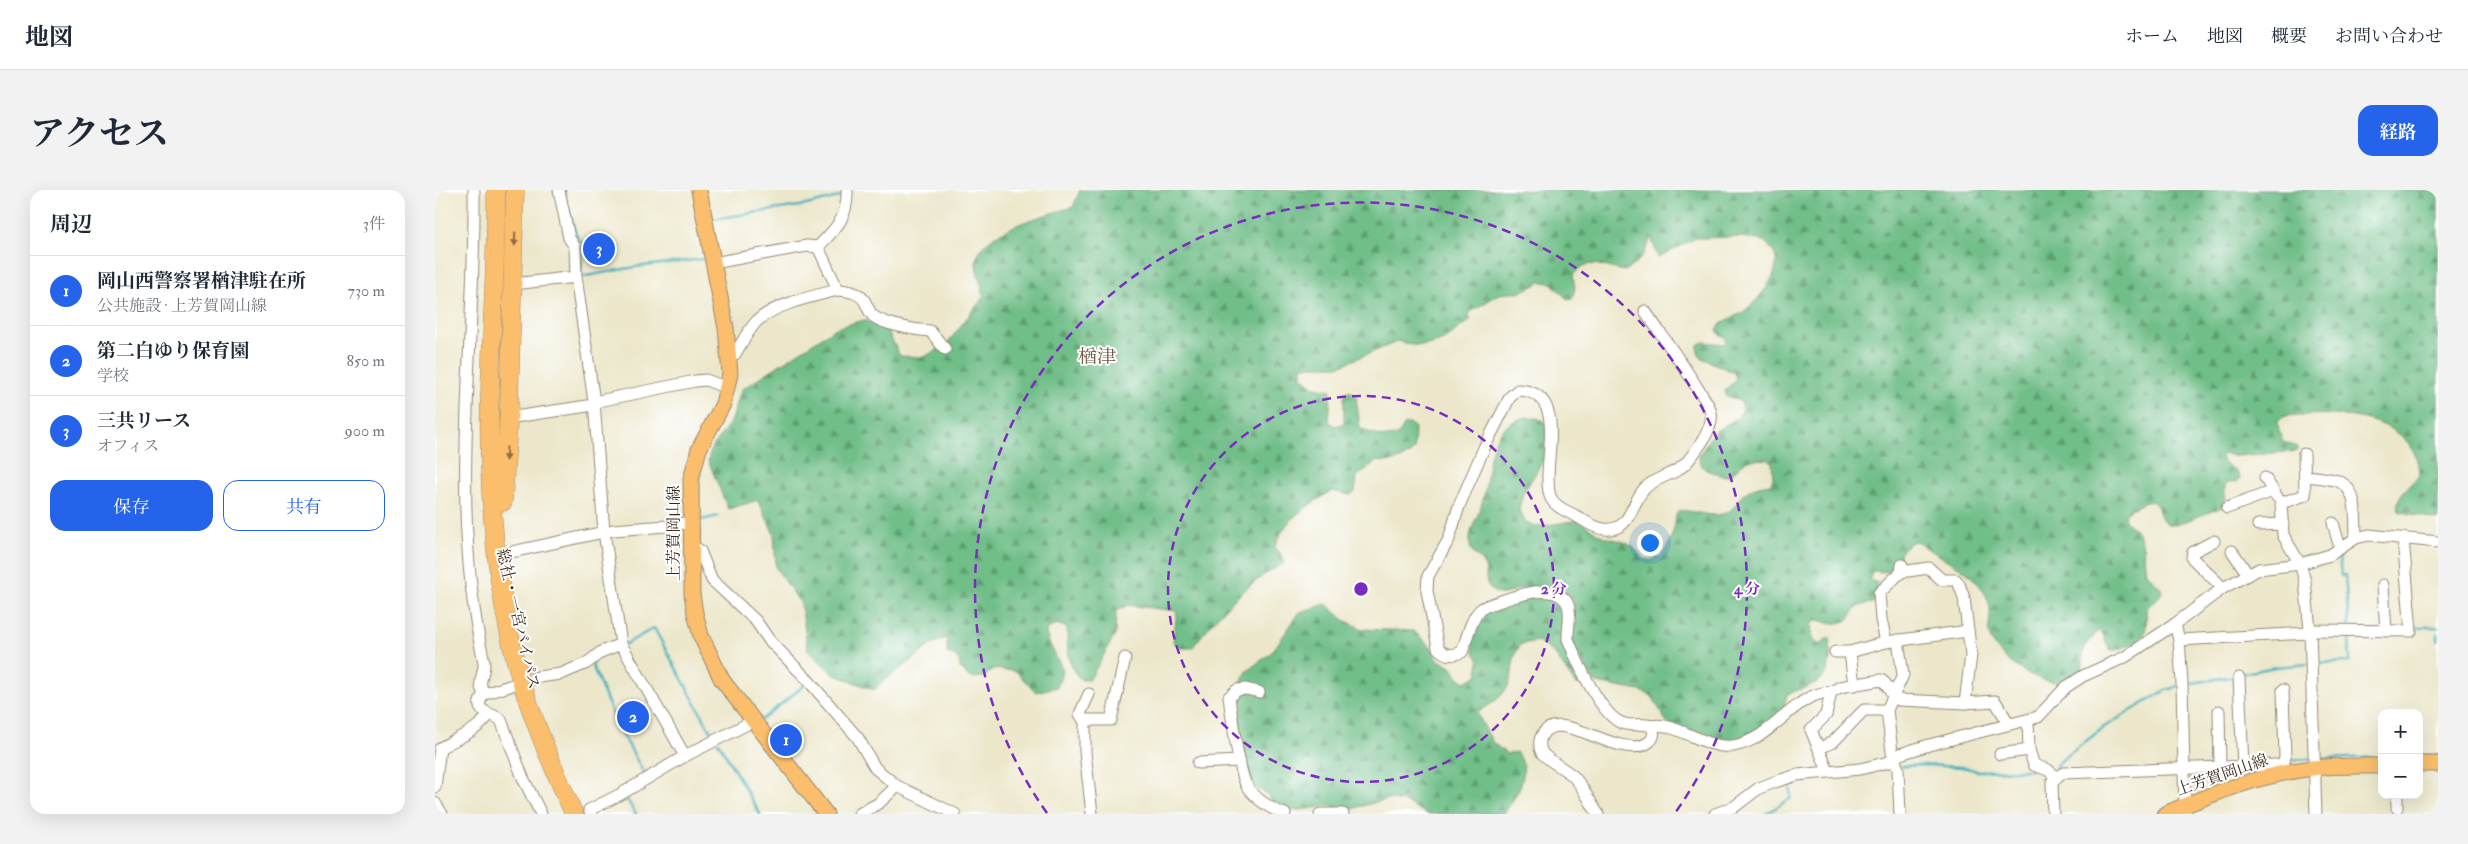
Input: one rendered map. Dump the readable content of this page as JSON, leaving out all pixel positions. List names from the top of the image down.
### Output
{
  "streets": {
    "highway": ["総社・一宮バイパス"],
    "main road": ["上芳賀岡山線"]
  },
  "districts": ["楢津"],
  "page": {
    "header": "地図",
    "nav": [
      "ホーム",
      "地図",
      "概要",
      "お問い合わせ"
    ],
    "title": "アクセス",
    "buttons": [
      "経路",
      ["保存", "共有"]
    ],
    "heading": ["周辺", "3件"],
    "pins": ["3", "2", "1"],
    "list": [
      {
        "mark": "1",
        "name": "岡山西警察署楢津駐在所",
        "note": "公共施設 · 上芳賀岡山線",
        "value": "730 m"
      },
      {
        "mark": "2",
        "name": "第二白ゆり保育園",
        "note": "学校",
        "value": "850 m"
      },
      {
        "mark": "3",
        "name": "三共リース",
        "note": "オフィス",
        "value": "900 m"
      }
    ],
    "map_buttons": ["+", "−"]
  },
  "rings": ["2 分", "4 分"]
}
